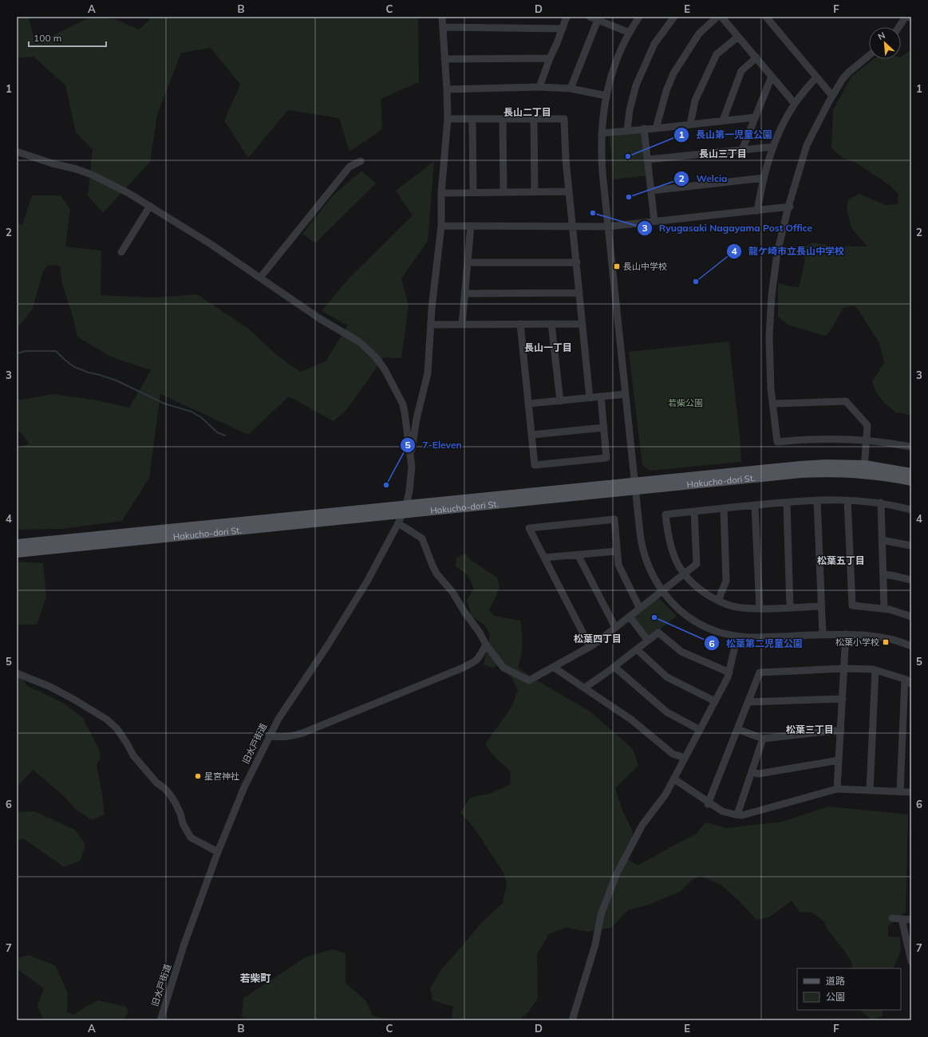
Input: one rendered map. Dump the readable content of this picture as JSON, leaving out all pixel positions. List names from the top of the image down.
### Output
{
  "streets": {
    "main road": ["Hakucho-dori St."],
    "street": ["旧水戸街道"]
  },
  "crossings": [
    ["Hakucho-dori St.", "旧水戸街道"]
  ],
  "districts": [
    "長山二丁目",
    "長山三丁目",
    "長山一丁目",
    "松葉五丁目",
    "松葉四丁目",
    "松葉三丁目",
    "若柴町"
  ],
  "parks": ["若柴公園"],
  "places": {
    "other": [
      "長山第一児童公園",
      "Welcia",
      "Ryugasaki Nagayama Post Office",
      "龍ケ崎市立長山中学校",
      "7-Eleven",
      "松葉第二児童公園",
      "星宮神社"
    ],
    "transit": ["長山中学校", "松葉小学校"]
  },
  "legend": ["道路", "公園"],
  "scale_bar": "100 m",
  "north": "top left",
  "grid": {
    "columns": [
      "A",
      "B",
      "C",
      "D",
      "E",
      "F"
    ],
    "rows": [
      "1",
      "2",
      "3",
      "4",
      "5",
      "6",
      "7"
    ]
  }
}
